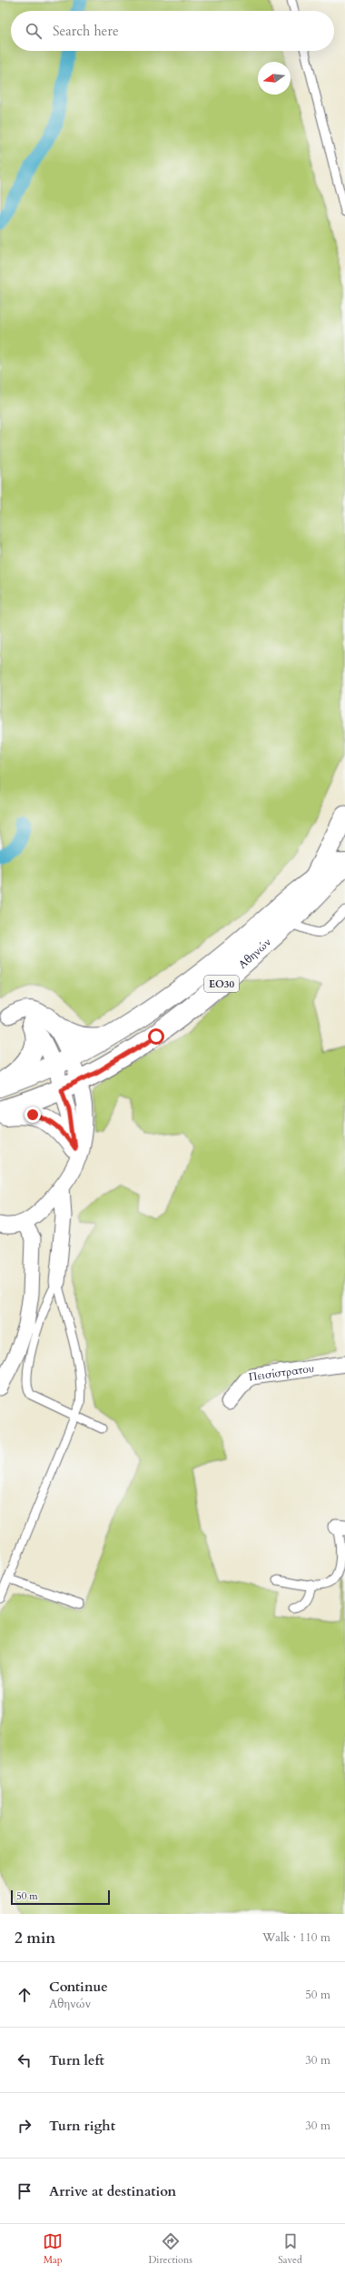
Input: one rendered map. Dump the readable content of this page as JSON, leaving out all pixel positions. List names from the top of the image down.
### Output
{
  "streets": {
    "main road": ["Αθηνών", "ΕΟ30"],
    "street": ["Πεισίστρατου"]
  },
  "scale_bar": "50 m",
  "north": "left",
  "page": {
    "search": "Search here",
    "scale": "50 m",
    "heading": ["2 min", "Walk · 110 m"],
    "list": [
      ["Continue", "Αθηνών", "50 m"],
      ["Turn left", "30 m"],
      ["Turn right", "30 m"],
      "Arrive at destination"
    ],
    "nav": ["Map", "Directions", "Saved"]
  }
}
